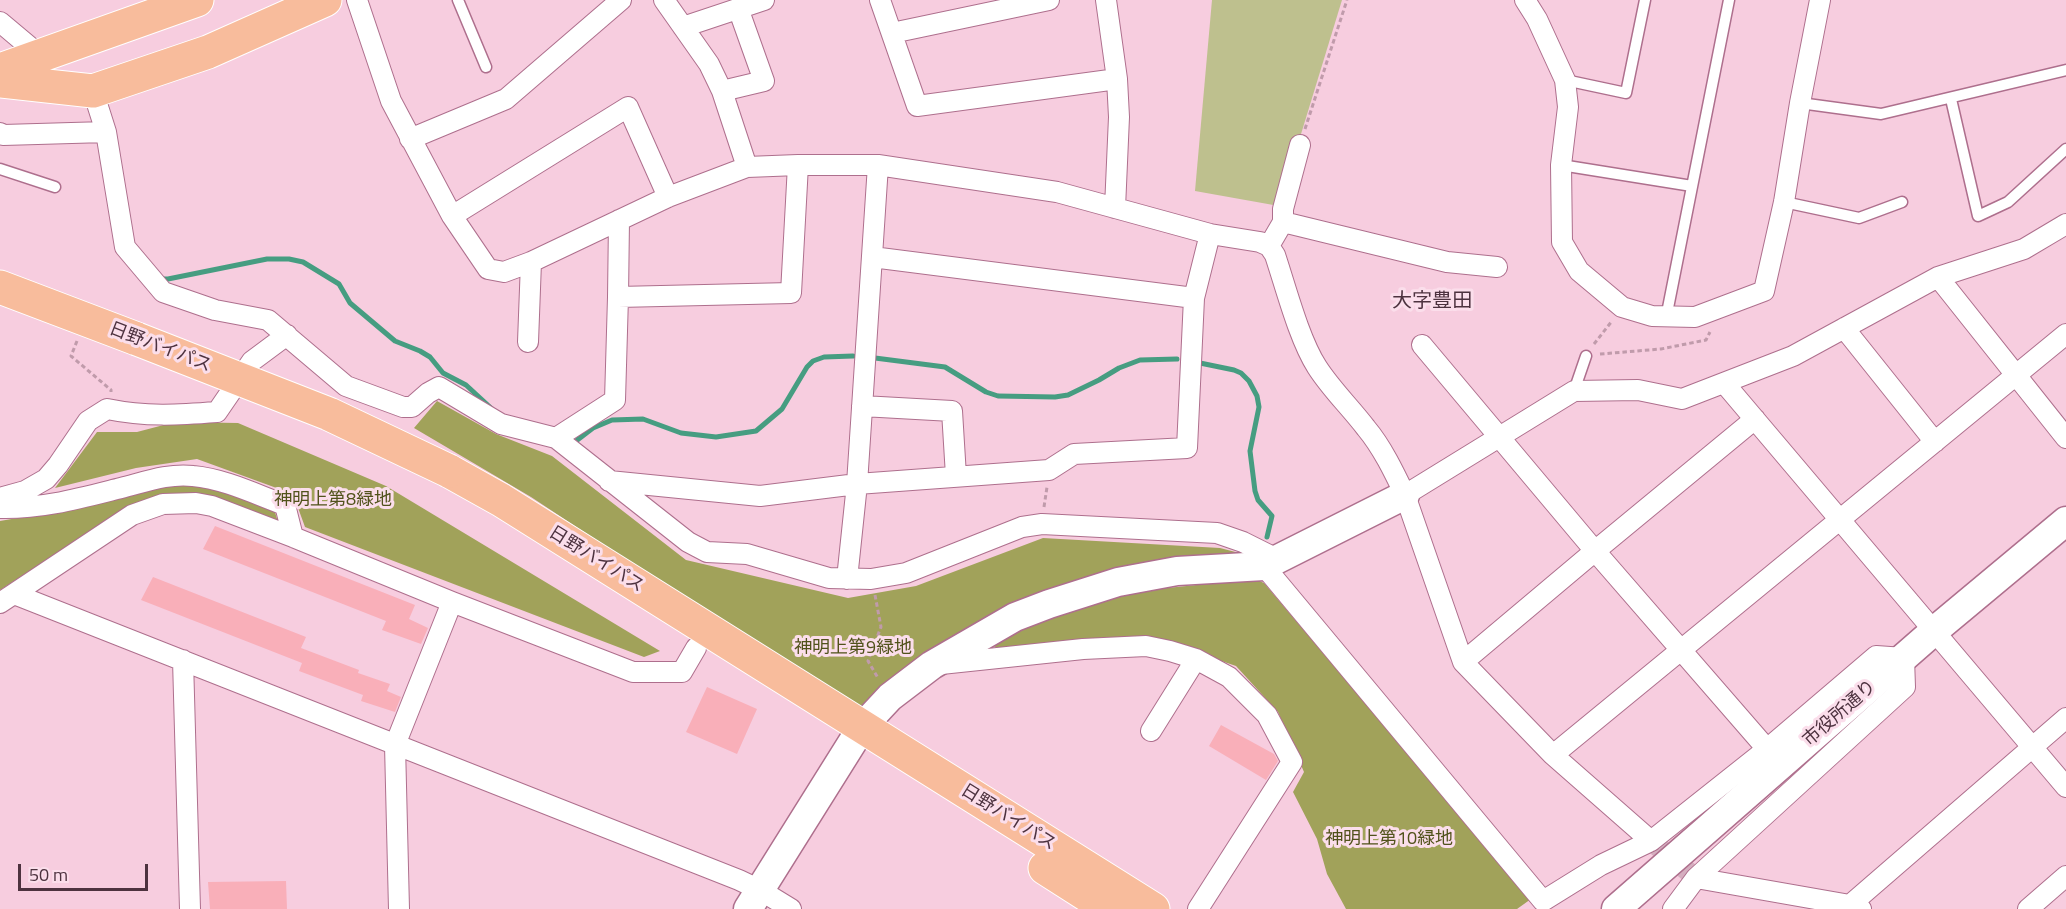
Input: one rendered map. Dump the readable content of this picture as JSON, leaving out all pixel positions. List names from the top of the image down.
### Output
{
  "streets": {
    "highway": ["日野バイパス"],
    "street": ["市役所通り"]
  },
  "districts": ["大字豊田"],
  "parks": ["神明上第8緑地", "神明上第9緑地", "神明上第10緑地"],
  "scale_bar": "50 m"
}
